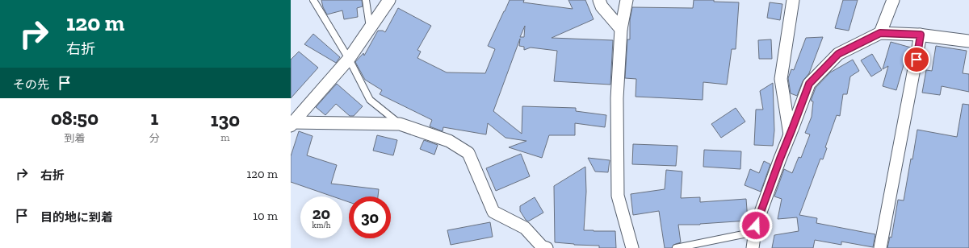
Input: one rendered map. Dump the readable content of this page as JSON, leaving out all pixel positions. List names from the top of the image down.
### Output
{
  "page": {
    "turn": ["120 m", "右折"],
    "then": "その先",
    "eta": [
      "08:50",
      "到着",
      "1",
      "分",
      "130",
      "m"
    ],
    "list": [
      {
        "name": "右折",
        "value": "120 m"
      },
      {
        "name": "目的地に到着",
        "value": "10 m"
      }
    ],
    "speed": "20 km/h",
    "limit": "30"
  }
}
